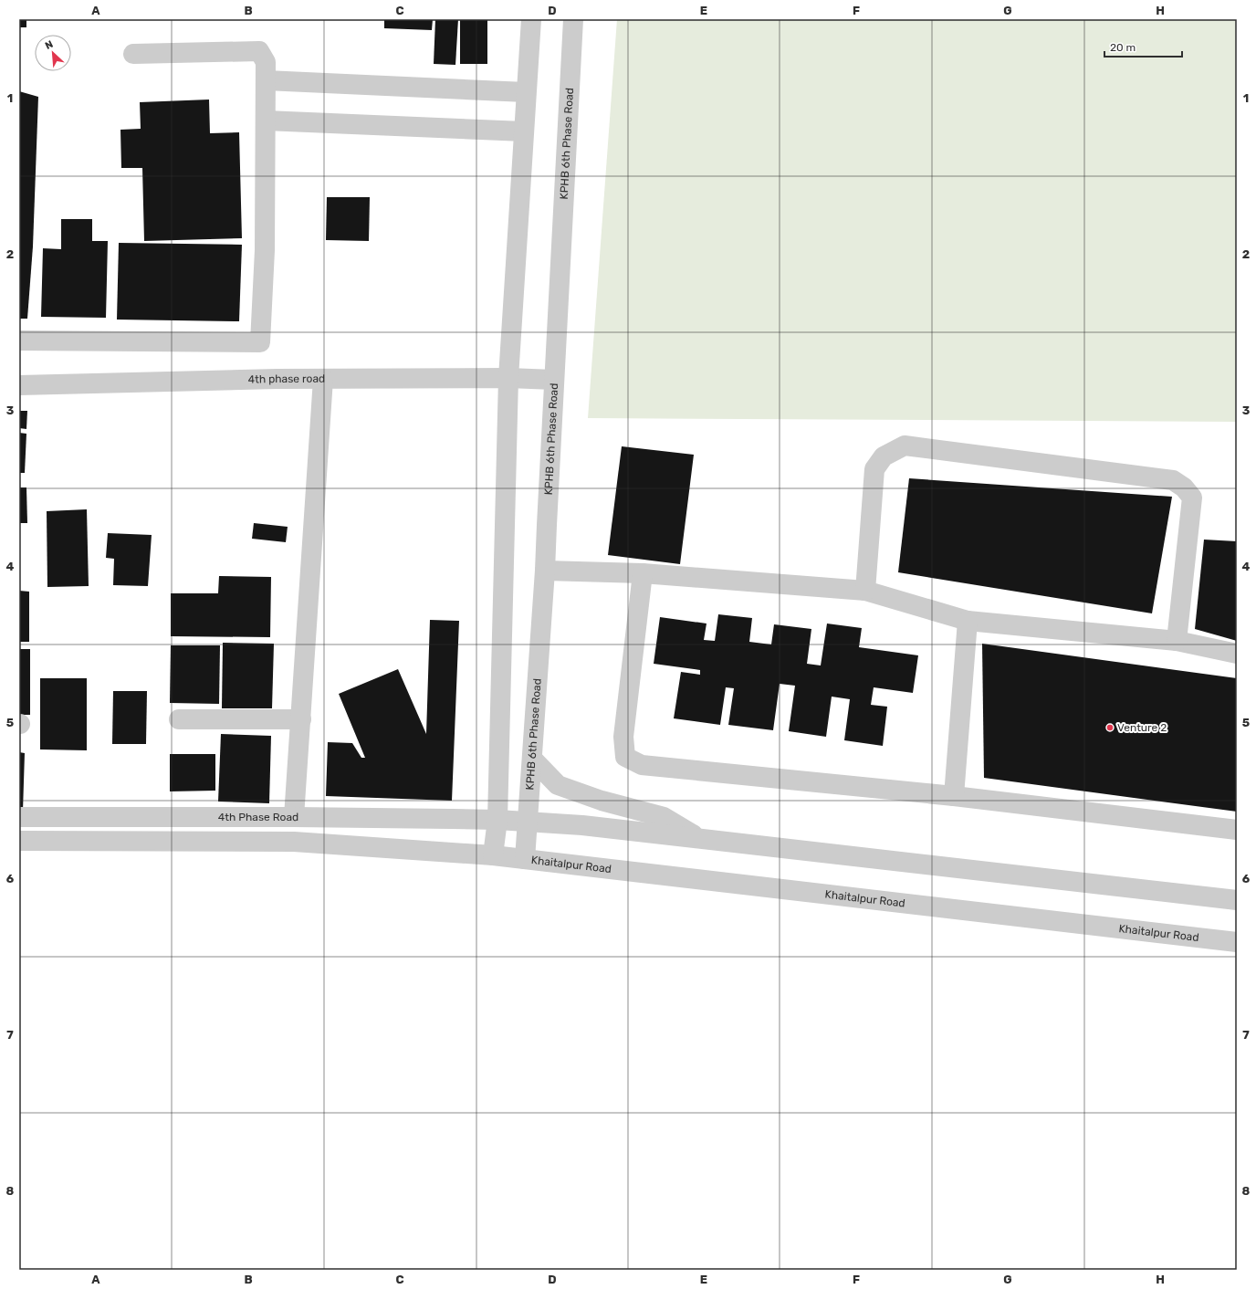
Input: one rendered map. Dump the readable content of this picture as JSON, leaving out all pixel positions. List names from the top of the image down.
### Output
{
  "streets": {
    "street": [
      "KPHB 6th Phase Road",
      "4th phase road",
      "4th Phase Road",
      "Khaitalpur Road"
    ]
  },
  "crossings": [
    ["KPHB 6th Phase Road", "4th phase road"],
    ["KPHB 6th Phase Road", "Khaitalpur Road"]
  ],
  "places": ["Venture 2"],
  "scale_bar": "20 m",
  "north": "top left",
  "grid": {
    "columns": [
      "A",
      "B",
      "C",
      "D",
      "E",
      "F",
      "G",
      "H"
    ],
    "rows": [
      "1",
      "2",
      "3",
      "4",
      "5",
      "6",
      "7",
      "8"
    ]
  }
}
